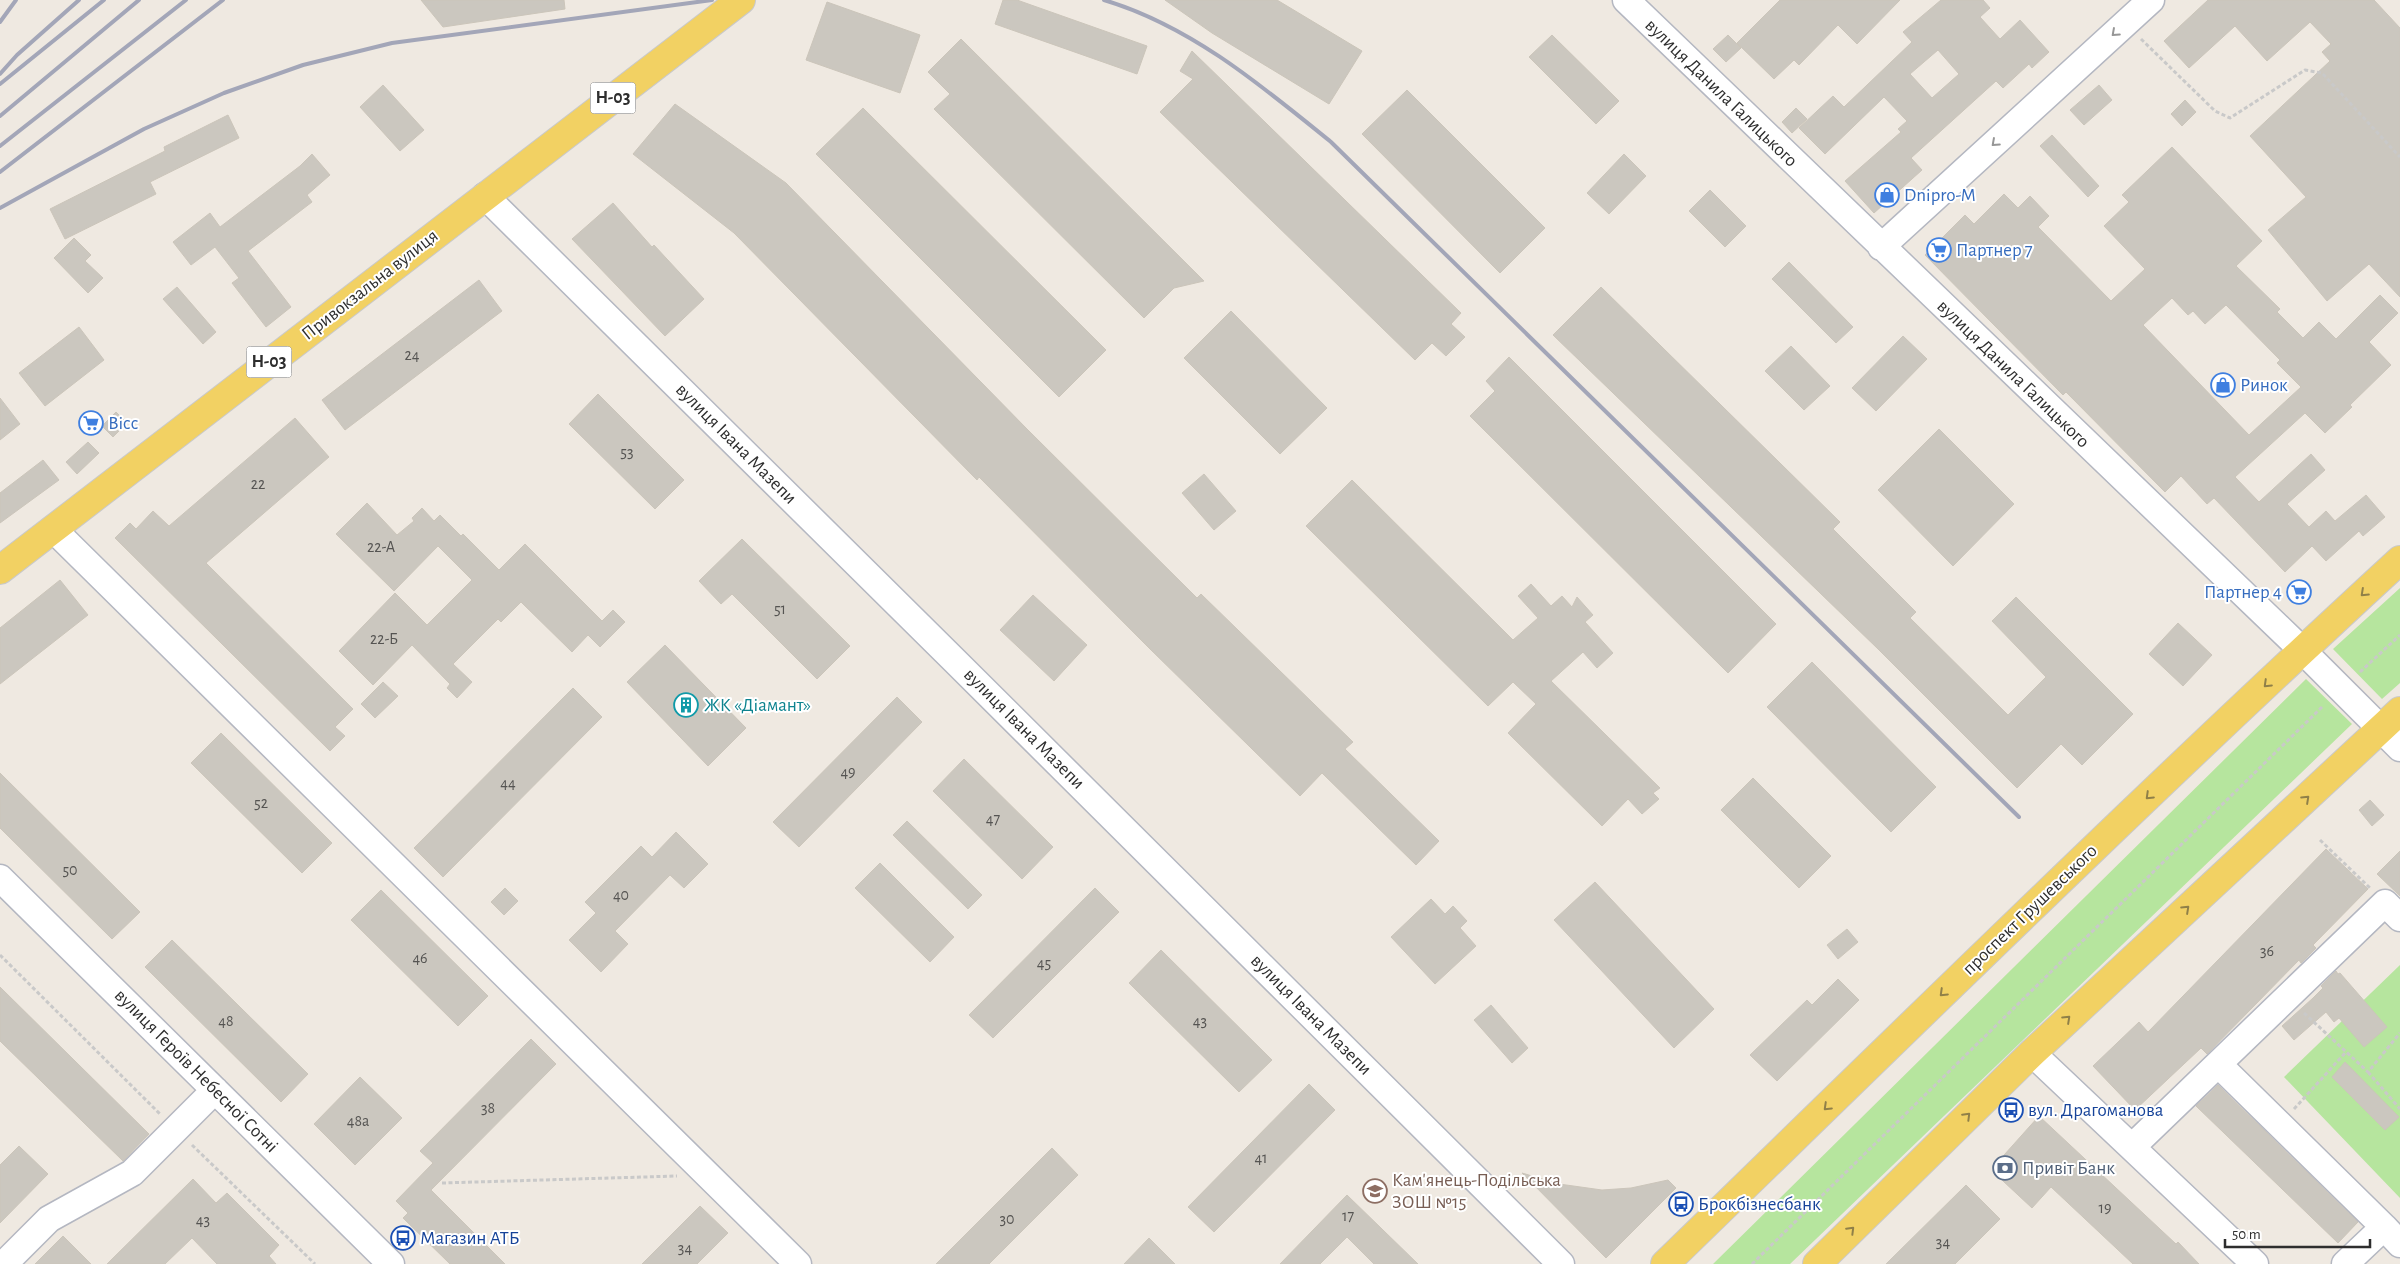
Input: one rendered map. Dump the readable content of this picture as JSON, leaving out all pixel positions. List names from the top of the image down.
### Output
{
  "streets": {
    "main road": ["Н-03", "Привокзальна вулиця", "проспект Грушевського"],
    "street": ["вулиця Данила Галицького", "вулиця Івана Мазепи", "вулиця Героїв Небесної Сотні"]
  },
  "crossings": [
    ["вулиця Данила Галицького", "проспект Грушевського"],
    ["Привокзальна вулиця", "вулиця Івана Мазепи"]
  ],
  "places": {
    "shop": ["Dnipro-M", "Ринок"],
    "supermarket": ["Партнер 7", "Вісс", "Партнер 4"],
    "building": ["ЖК «Діамант»"],
    "bus stop": ["вул. Драгоманова", "Брокбізнесбанк", "Магазин АТБ"],
    "bank": ["Привіт Банк"],
    "school or university": ["Кам'янець-Подільська ЗОШ №15"]
  },
  "house_numbers": [
    "24",
    "53",
    "22",
    "22-А",
    "51",
    "22-Б",
    "49",
    "44",
    "52",
    "47",
    "50",
    "40",
    "36",
    "46",
    "45",
    "48",
    "43",
    "38",
    "48а",
    "41",
    "19",
    "17",
    "30",
    "43",
    "34",
    "34"
  ],
  "scale_bar": "50 m"
}
